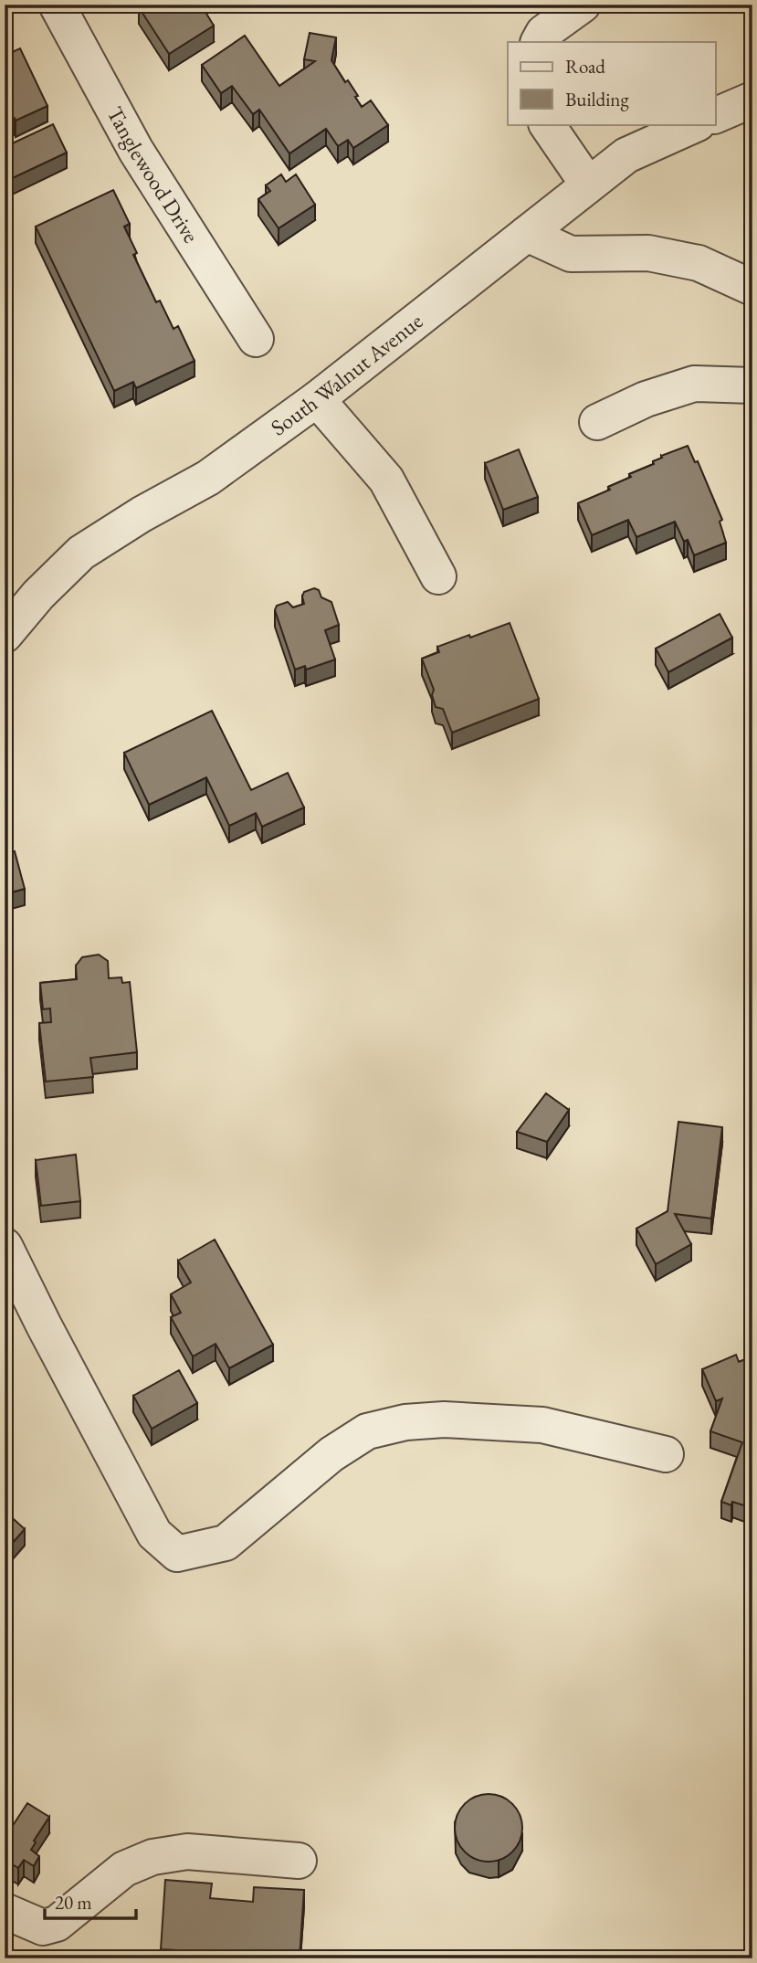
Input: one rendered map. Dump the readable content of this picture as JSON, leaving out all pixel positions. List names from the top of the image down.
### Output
{
  "streets": {
    "street": ["Tanglewood Drive", "South Walnut Avenue"]
  },
  "legend": ["Road", "Building"],
  "scale_bar": "20 m"
}
